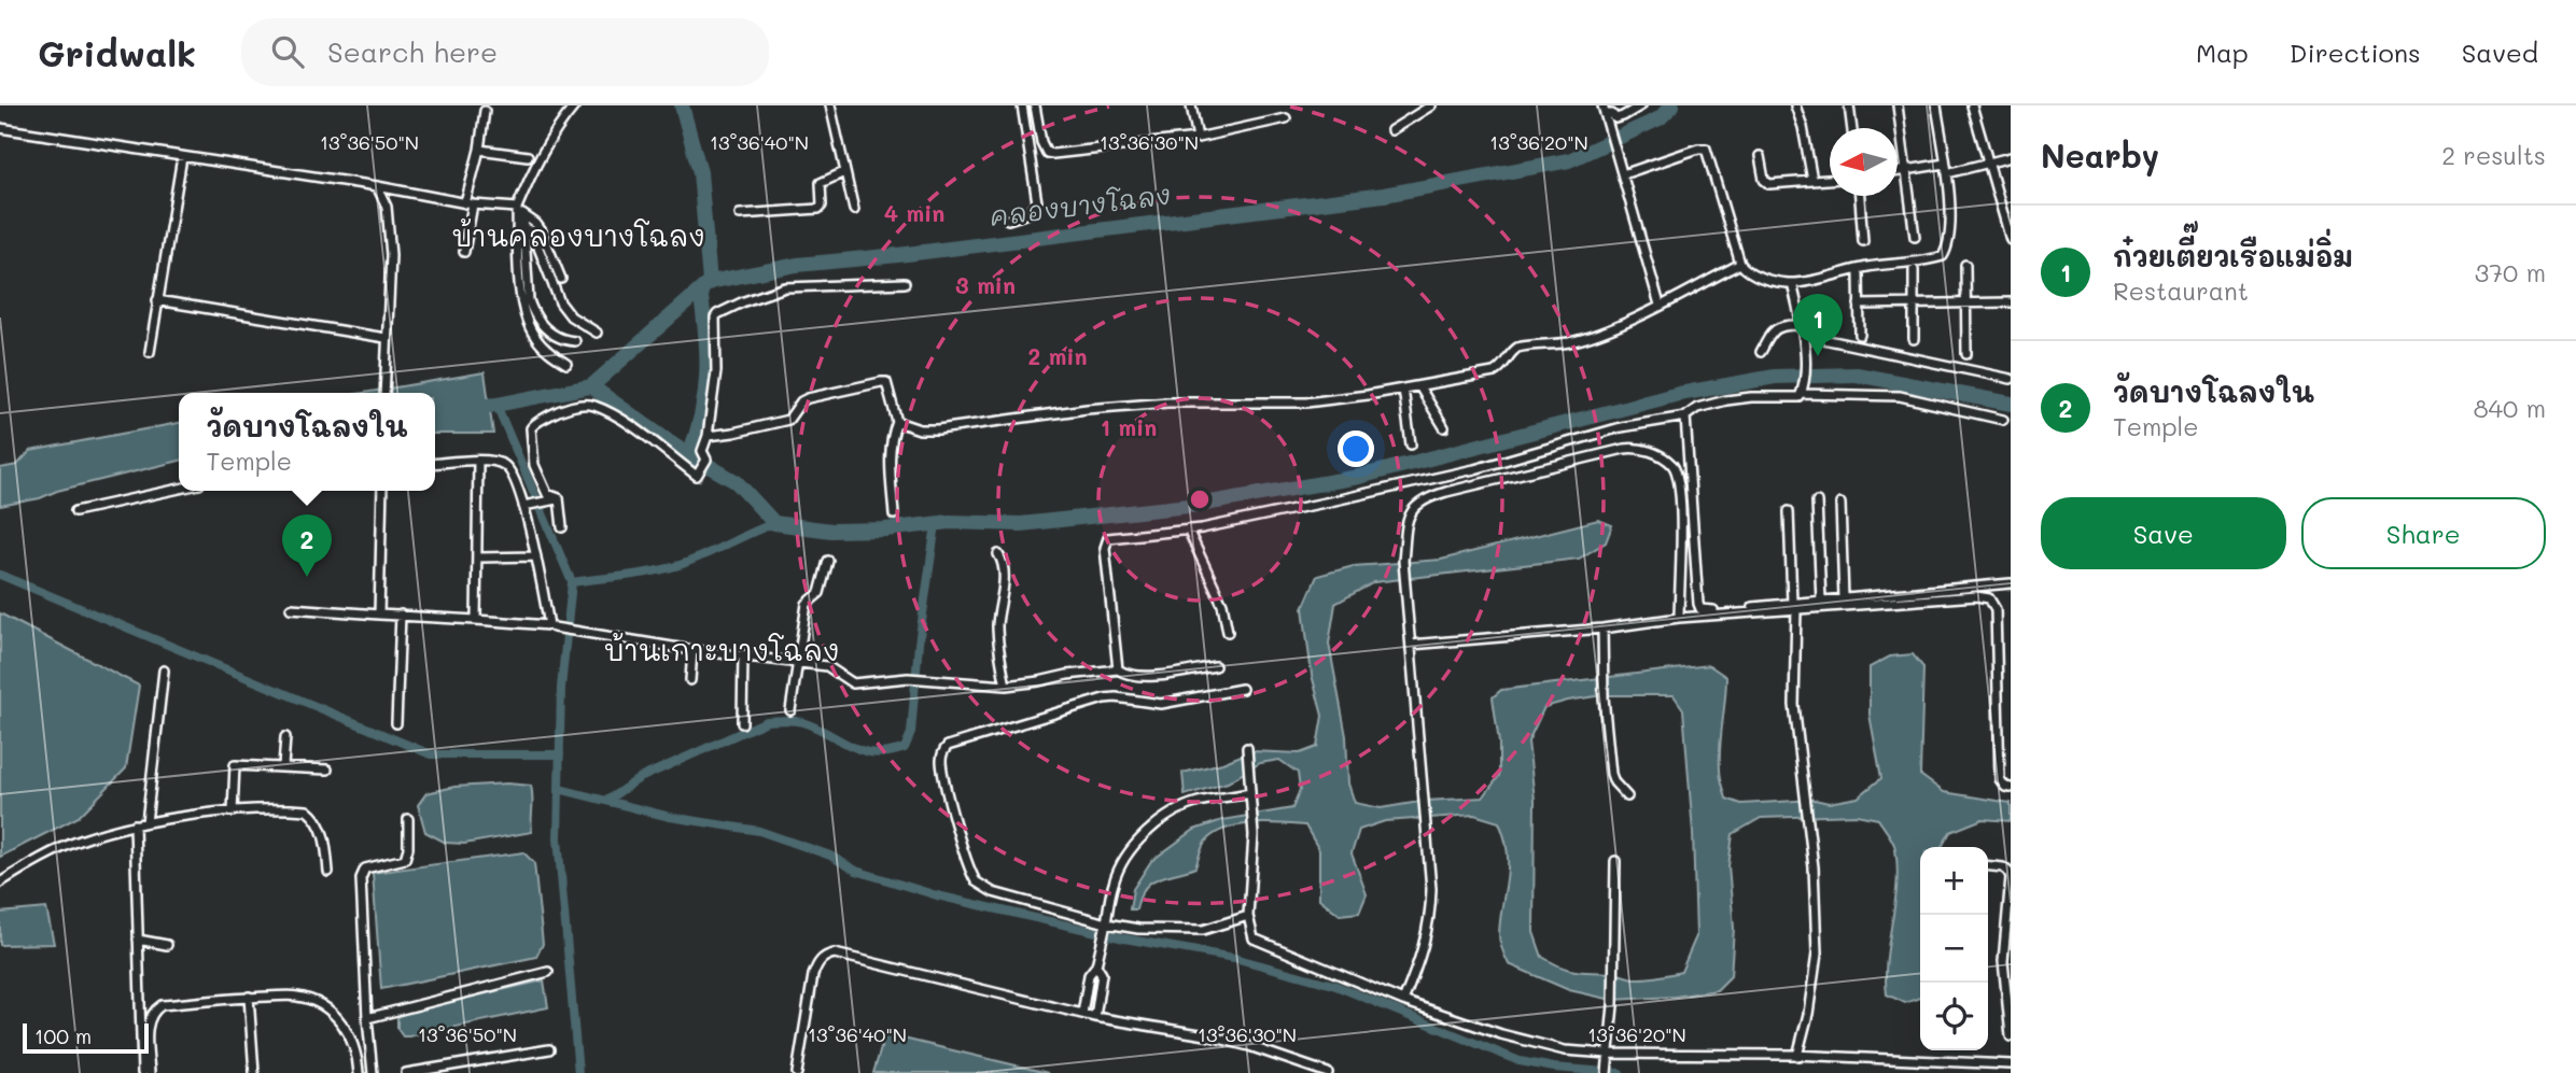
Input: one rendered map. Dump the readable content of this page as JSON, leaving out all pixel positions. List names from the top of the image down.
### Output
{
  "districts": ["บ้านคลองบางโฉลง", "บ้านเกาะบางโฉลง"],
  "water": ["คลองบางโฉลง"],
  "scale_bar": "100 m",
  "north": "left",
  "page": {
    "header": "Gridwalk",
    "search": "Search here",
    "nav": ["Map", "Directions", "Saved"],
    "heading": ["Nearby", "2 results"],
    "list": [
      {
        "mark": "1",
        "name": "ก๋วยเตี๊ยวเรือแม่อิ่ม",
        "note": "Restaurant",
        "value": "370 m"
      },
      {
        "mark": "2",
        "name": "วัดบางโฉลงใน",
        "note": "Temple",
        "value": "840 m"
      }
    ],
    "pins": ["1", "2"],
    "popup": ["วัดบางโฉลงใน", "Temple"],
    "buttons": ["Save", "Share"],
    "map_buttons": ["+", "−"],
    "scale": "100 m"
  },
  "coordinates": [
    "13°36'50\"N",
    "13°36'40\"N",
    "13°36'30\"N",
    "13°36'20\"N"
  ],
  "rings": [
    "4 min",
    "3 min",
    "2 min",
    "1 min"
  ]
}
